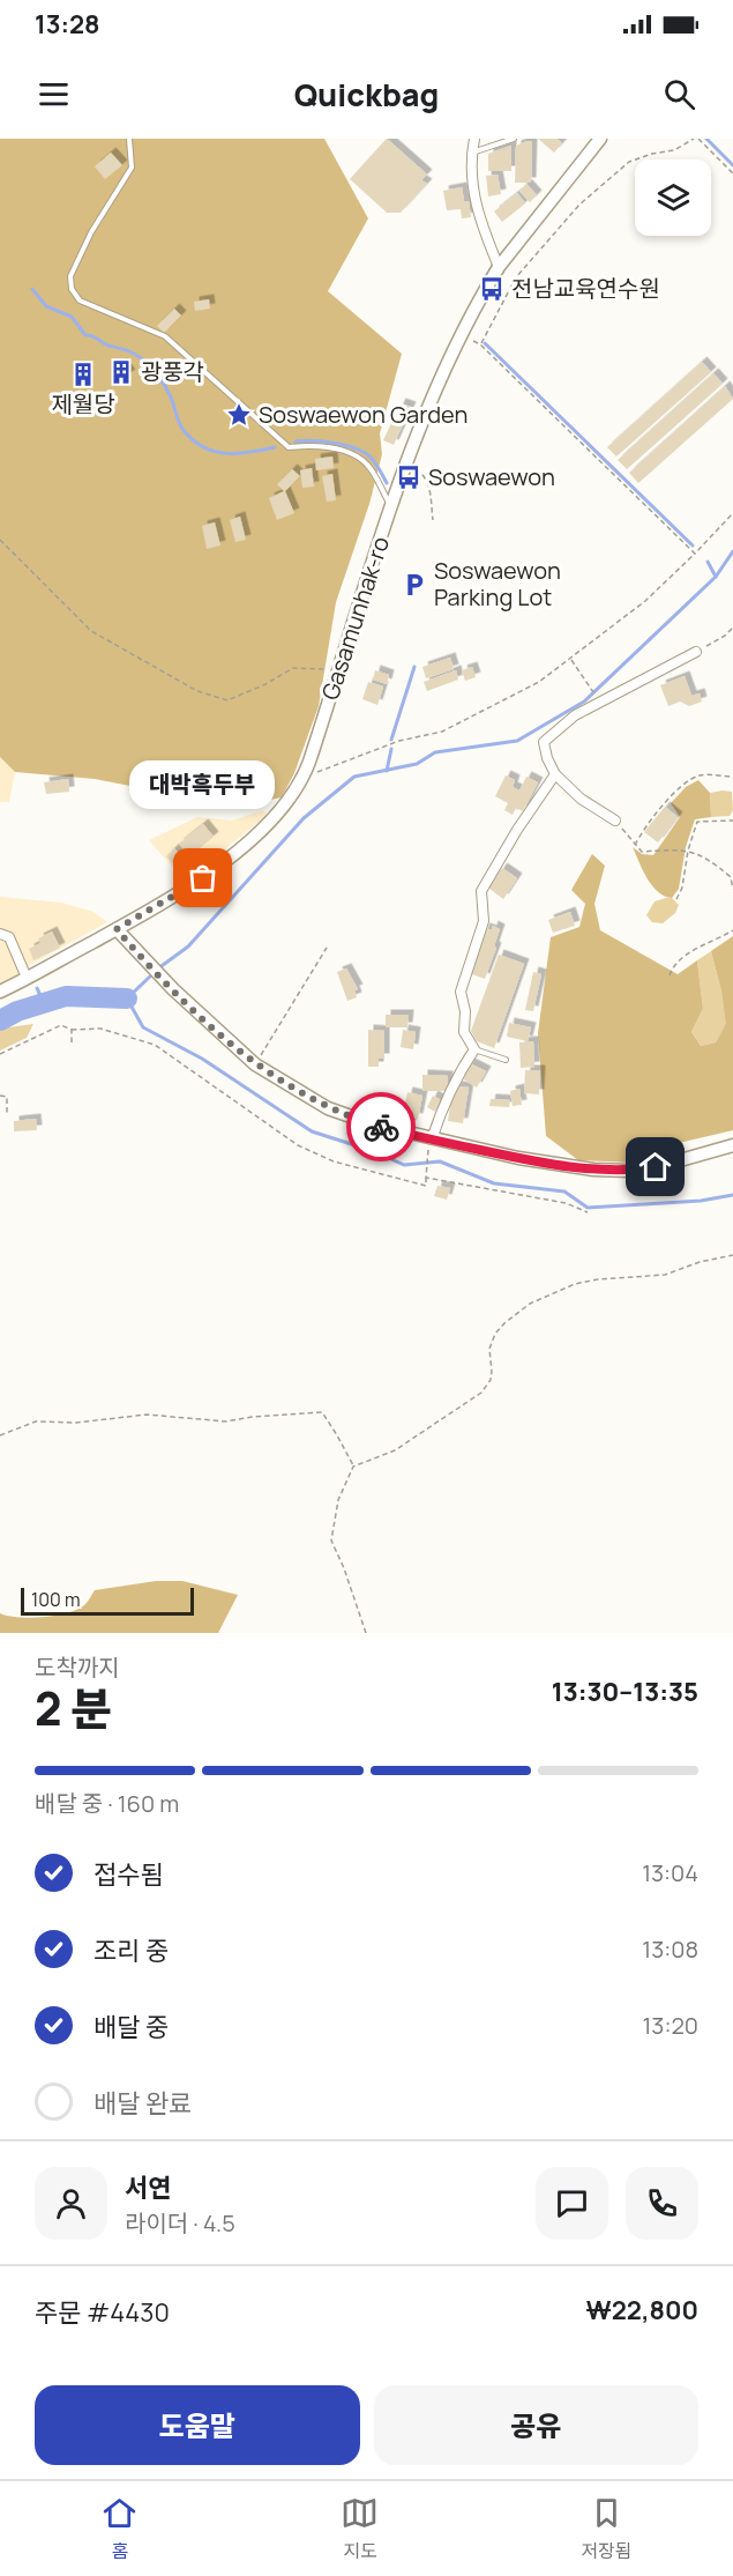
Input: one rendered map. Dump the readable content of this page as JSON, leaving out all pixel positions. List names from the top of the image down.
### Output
{
  "streets": {
    "main road": ["Gasamunhak-ro"]
  },
  "places": {
    "bus stop": ["전남교육연수원", "Soswaewon"],
    "building": ["광풍각", "제월당"],
    "place": ["Soswaewon Garden"],
    "parking": ["Soswaewon Parking Lot"],
    "other": ["대박흑두부"]
  },
  "scale_bar": "100 m",
  "page": {
    "status": "13:28",
    "header": "Quickbag",
    "bubble": "대박흑두부",
    "scale": "100 m",
    "heading": ["2 분", "도착까지", "13:30–13:35"],
    "panel": [
      "서연",
      "라이더 · 4.5",
      "주문 #4430",
      "₩22,800"
    ],
    "bar": "배달 중 · 160 m",
    "list": [
      ["접수됨", "13:04"],
      ["조리 중", "13:08"],
      ["배달 중", "13:20"],
      "배달 완료"
    ],
    "buttons": ["도움말", "공유"],
    "tabs": ["홈", "지도", "저장됨"]
  }
}
